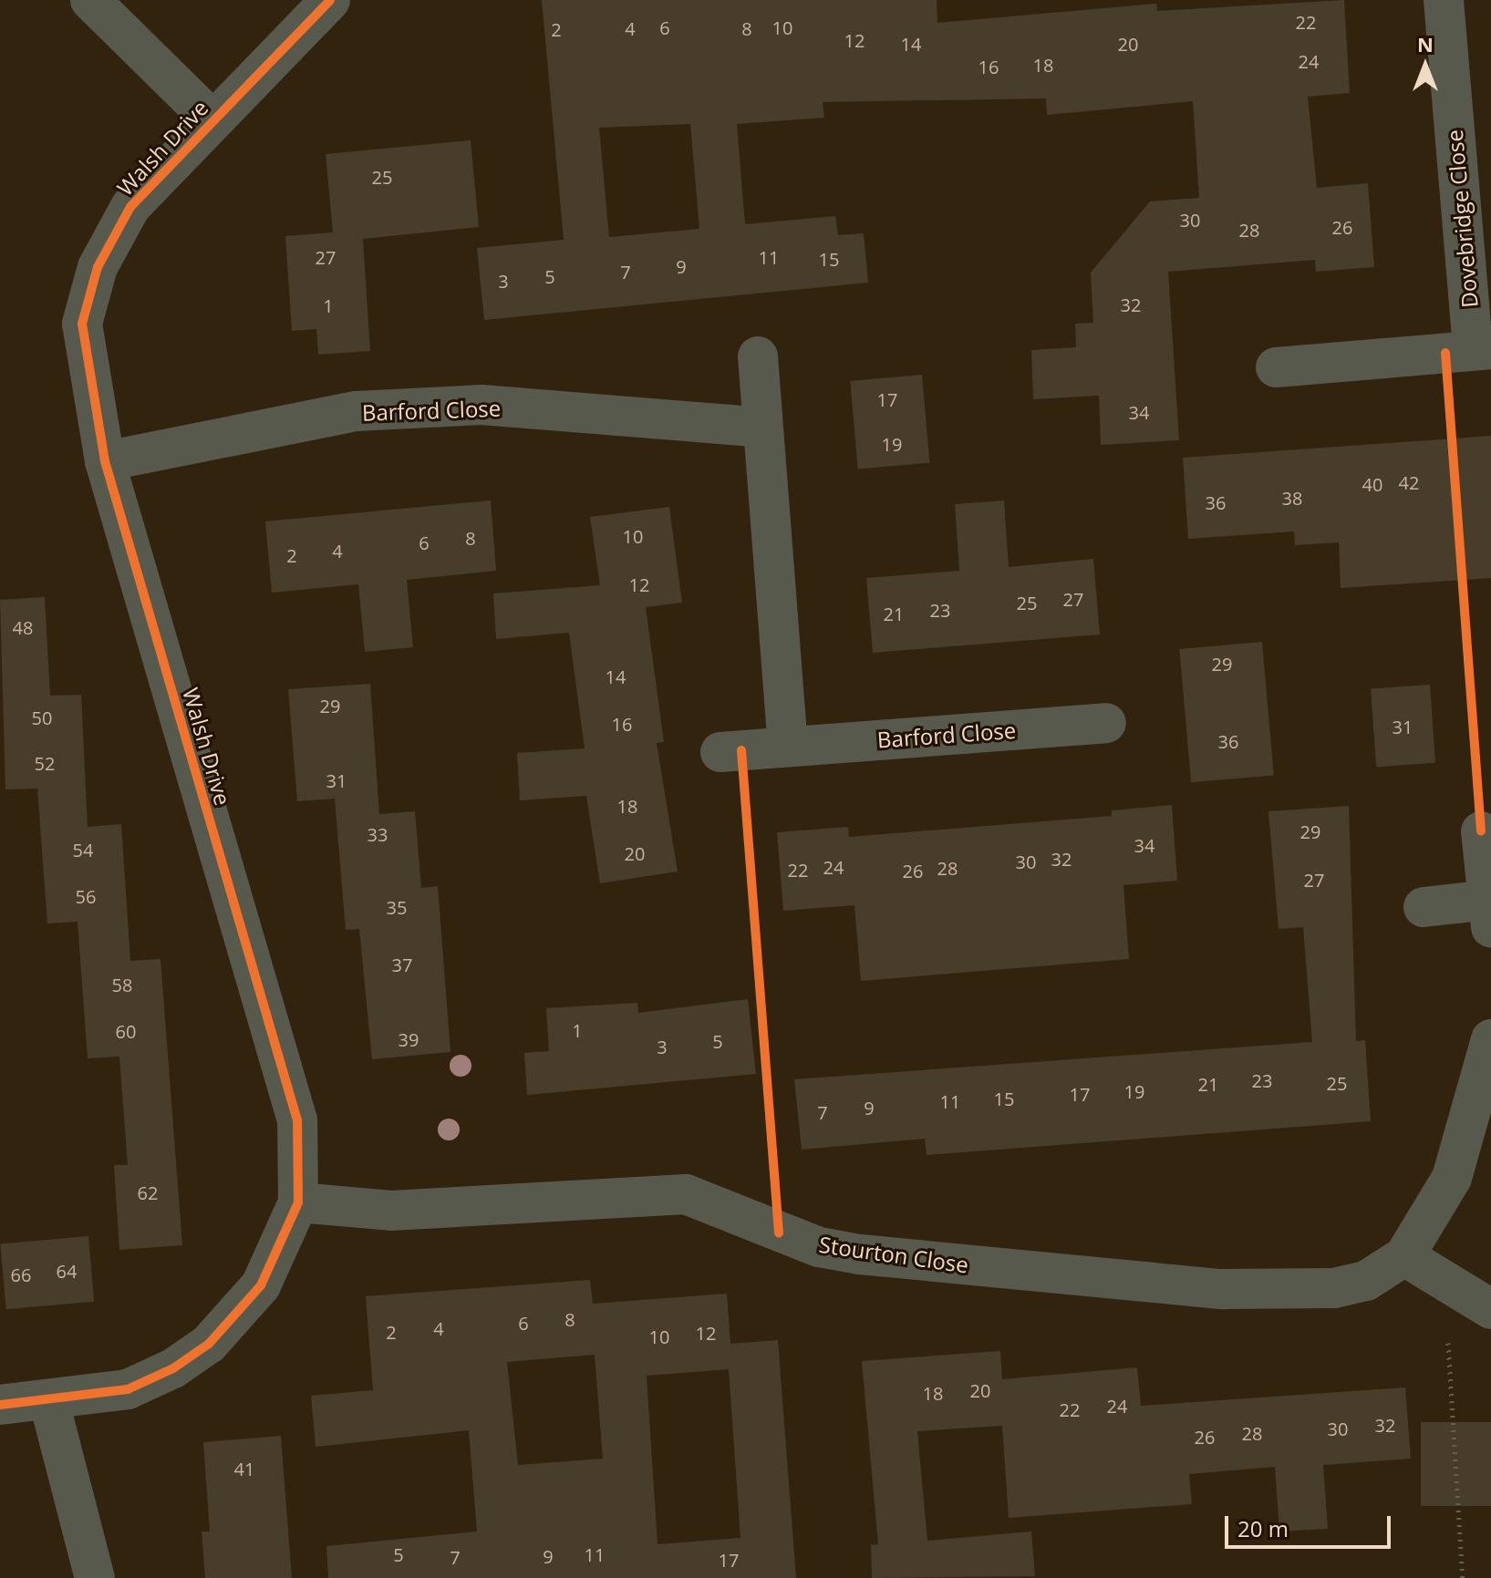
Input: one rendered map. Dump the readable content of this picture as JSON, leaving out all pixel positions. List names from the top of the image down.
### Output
{
  "streets": {
    "street": [
      "Walsh Drive",
      "Dovebridge Close",
      "Barford Close",
      "Stourton Close"
    ]
  },
  "crossings": [
    ["Walsh Drive", "Barford Close"],
    ["Walsh Drive", "Stourton Close"]
  ],
  "house_numbers": [
    "22",
    "6",
    "10",
    "4",
    "8",
    "2",
    "12",
    "14",
    "20",
    "24",
    "18",
    "16",
    "25",
    "30",
    "26",
    "28",
    "27",
    "11",
    "15",
    "9",
    "7",
    "5",
    "3",
    "32",
    "1",
    "17",
    "34",
    "19",
    "42",
    "40",
    "38",
    "36",
    "10",
    "8",
    "6",
    "4",
    "2",
    "12",
    "27",
    "25",
    "23",
    "21",
    "48",
    "29",
    "14",
    "29",
    "50",
    "16",
    "31",
    "36",
    "52",
    "31",
    "18",
    "29",
    "33",
    "34",
    "54",
    "20",
    "32",
    "30",
    "24",
    "28",
    "22",
    "26",
    "27",
    "56",
    "35",
    "37",
    "58",
    "1",
    "60",
    "39",
    "5",
    "3",
    "23",
    "25",
    "21",
    "19",
    "17",
    "15",
    "11",
    "9",
    "7",
    "62",
    "64",
    "66",
    "8",
    "6",
    "4",
    "2",
    "12",
    "10",
    "20",
    "18",
    "24",
    "22",
    "32",
    "30",
    "28",
    "26",
    "41",
    "5",
    "11",
    "9",
    "7",
    "17"
  ],
  "scale_bar": "20 m",
  "north": "top"
}
